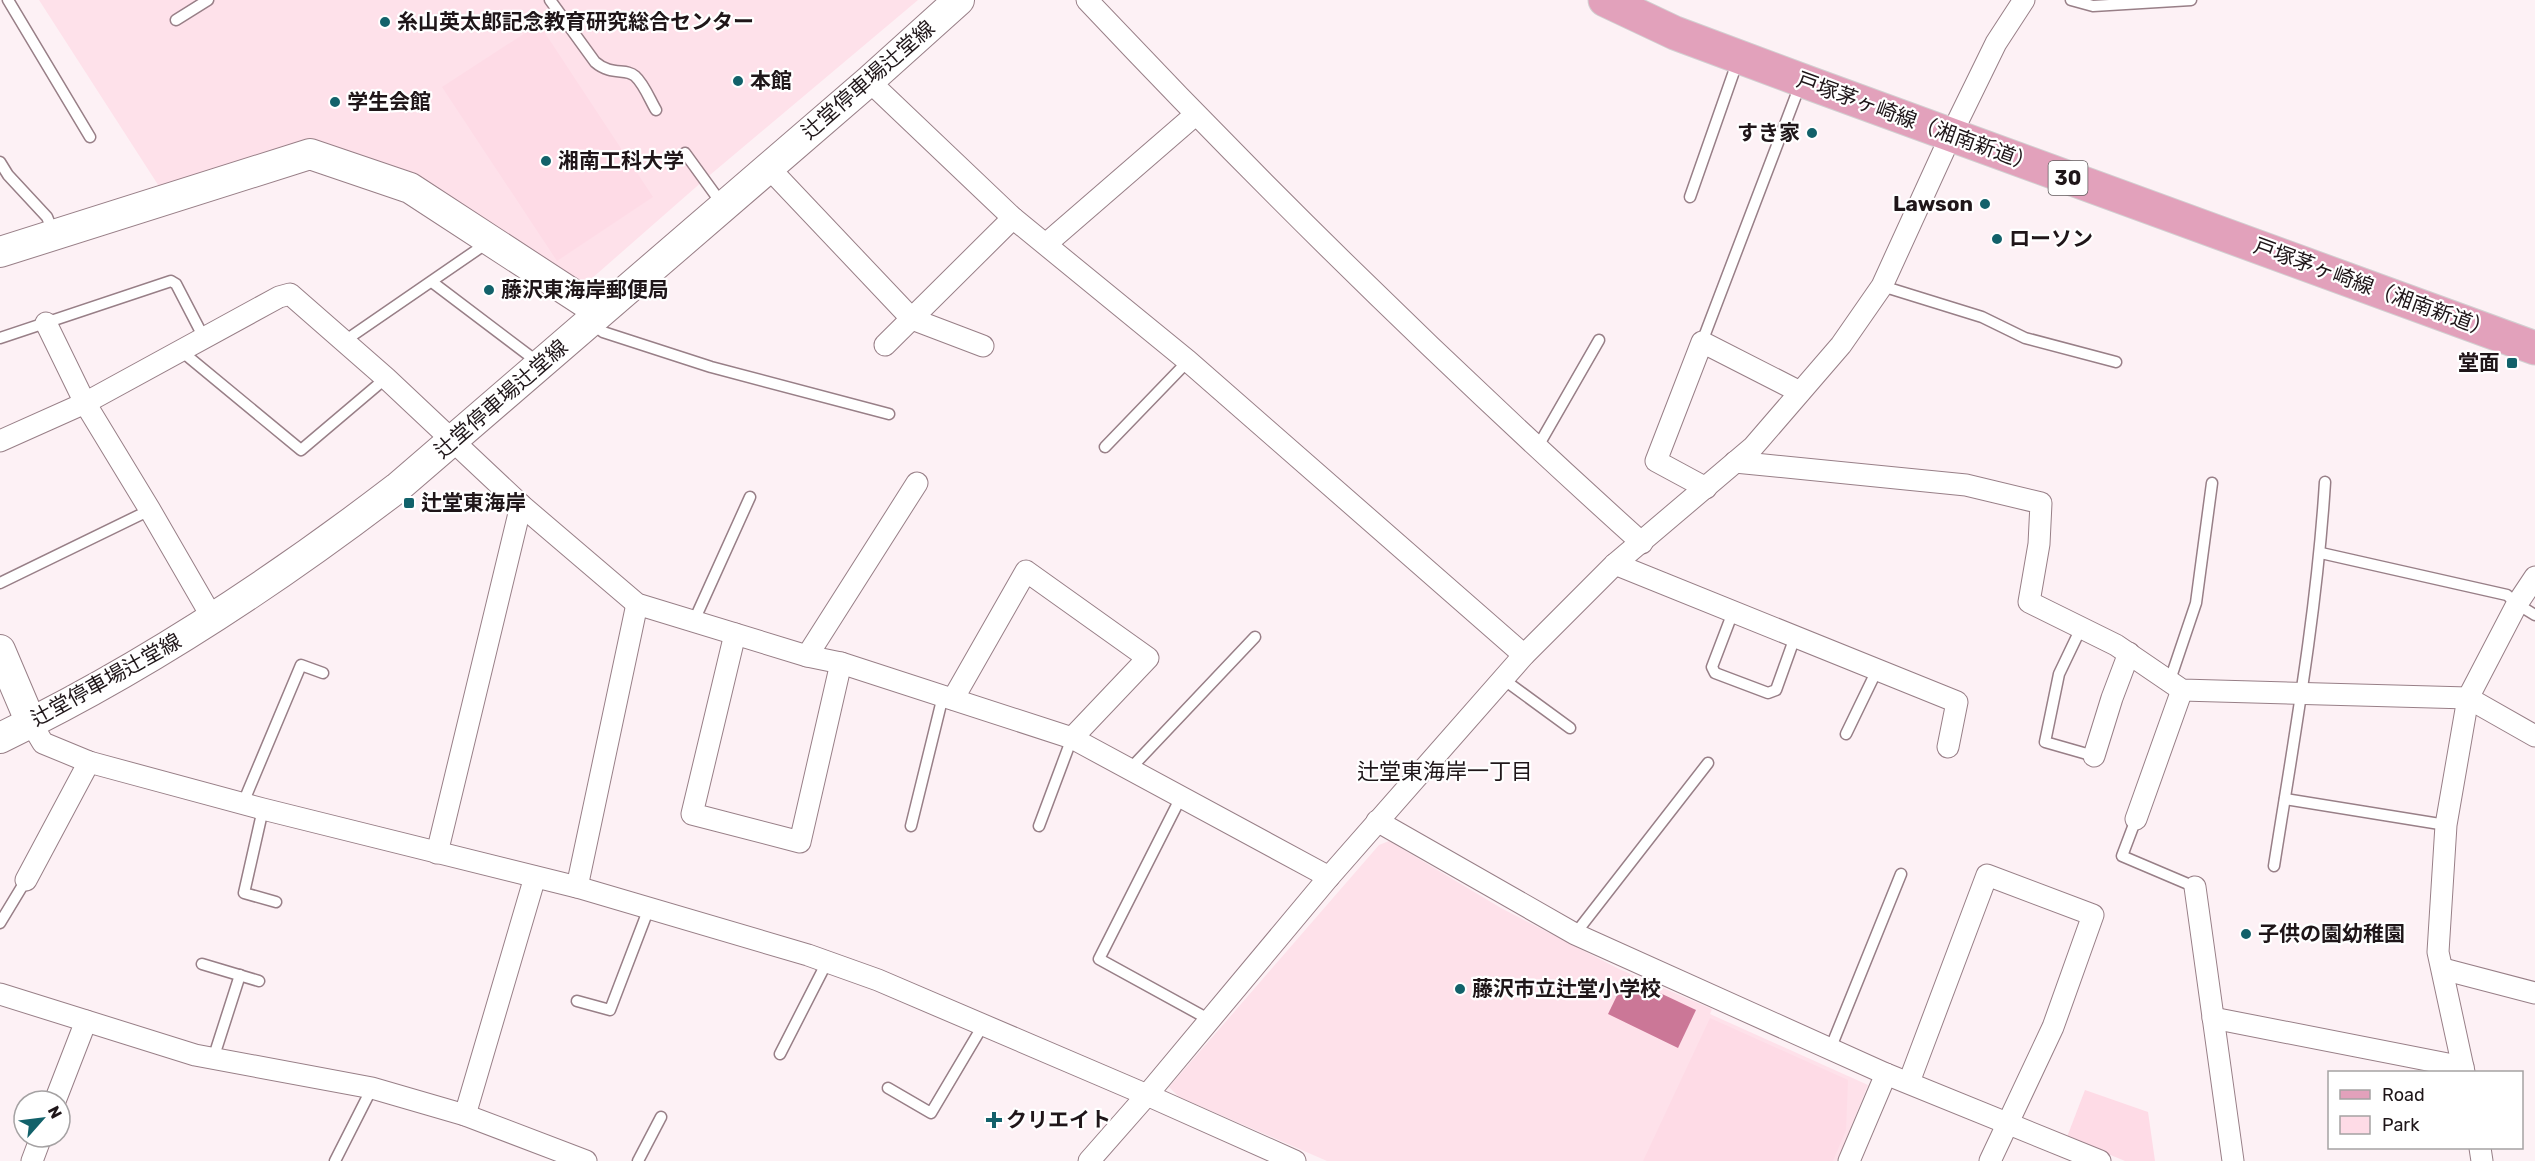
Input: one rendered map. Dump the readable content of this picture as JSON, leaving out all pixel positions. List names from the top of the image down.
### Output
{
  "streets": {
    "main road": ["辻堂停車場辻堂線", "戸塚茅ヶ崎線（湘南新道）", "30"]
  },
  "districts": ["辻堂東海岸一丁目"],
  "places": {
    "other": [
      "糸山英太郎記念教育研究総合センター",
      "本館",
      "学生会館",
      "すき家",
      "湘南工科大学",
      "Lawson",
      "ローソン",
      "藤沢東海岸郵便局",
      "子供の園幼稚園",
      "藤沢市立辻堂小学校"
    ],
    "transit": ["堂面", "辻堂東海岸"],
    "health": ["クリエイト"]
  },
  "legend": ["Road", "Park"],
  "north": "top right"
}
